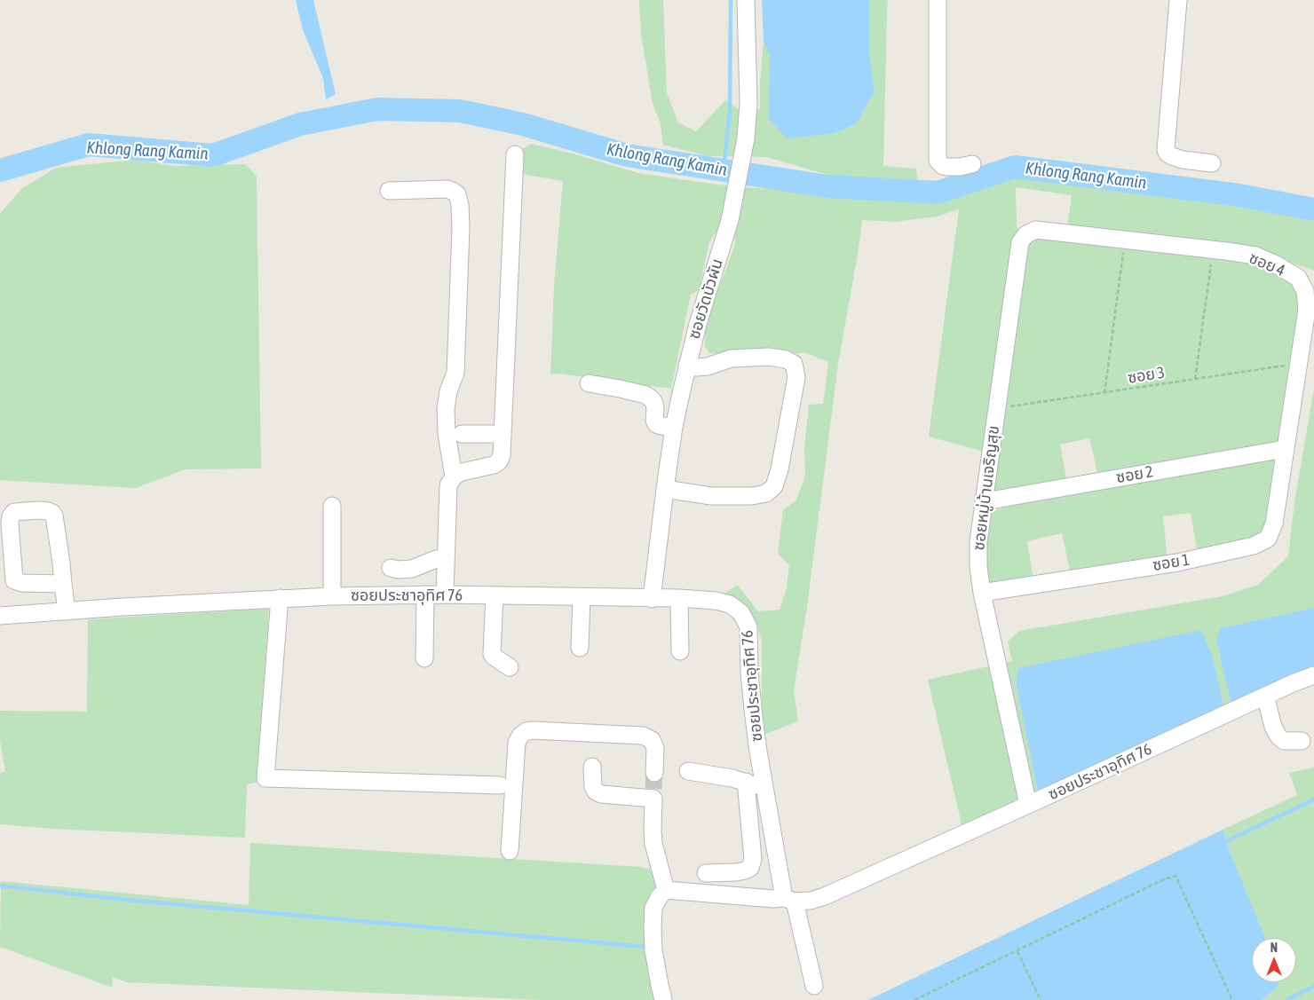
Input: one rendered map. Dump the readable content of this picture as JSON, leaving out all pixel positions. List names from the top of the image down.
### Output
{
  "streets": {
    "street": [
      "ซอย 4",
      "ซอยวัดบัวผัน",
      "ซอย 2",
      "ซอยหมู่บ้านเจริญสุข",
      "ซอย 1",
      "ซอยประชาอุทิศ 76"
    ],
    "path": ["ซอย 3"]
  },
  "crossings": [
    ["ซอย 4", "ซอย 3"],
    ["ซอย 4", "ซอย 2"],
    ["ซอย 4", "ซอยหมู่บ้านเจริญสุข"],
    ["ซอย 4", "ซอย 1"],
    ["ซอยวัดบัวผัน", "ซอยประชาอุทิศ 76"],
    ["ซอย 3", "ซอยหมู่บ้านเจริญสุข"],
    ["ซอย 2", "ซอยหมู่บ้านเจริญสุข"],
    ["ซอย 2", "ซอย 1"],
    ["ซอยหมู่บ้านเจริญสุข", "ซอย 1"],
    ["ซอยหมู่บ้านเจริญสุข", "ซอยประชาอุทิศ 76"]
  ],
  "water": ["Khlong Rang Kamin"],
  "north": "top"
}
